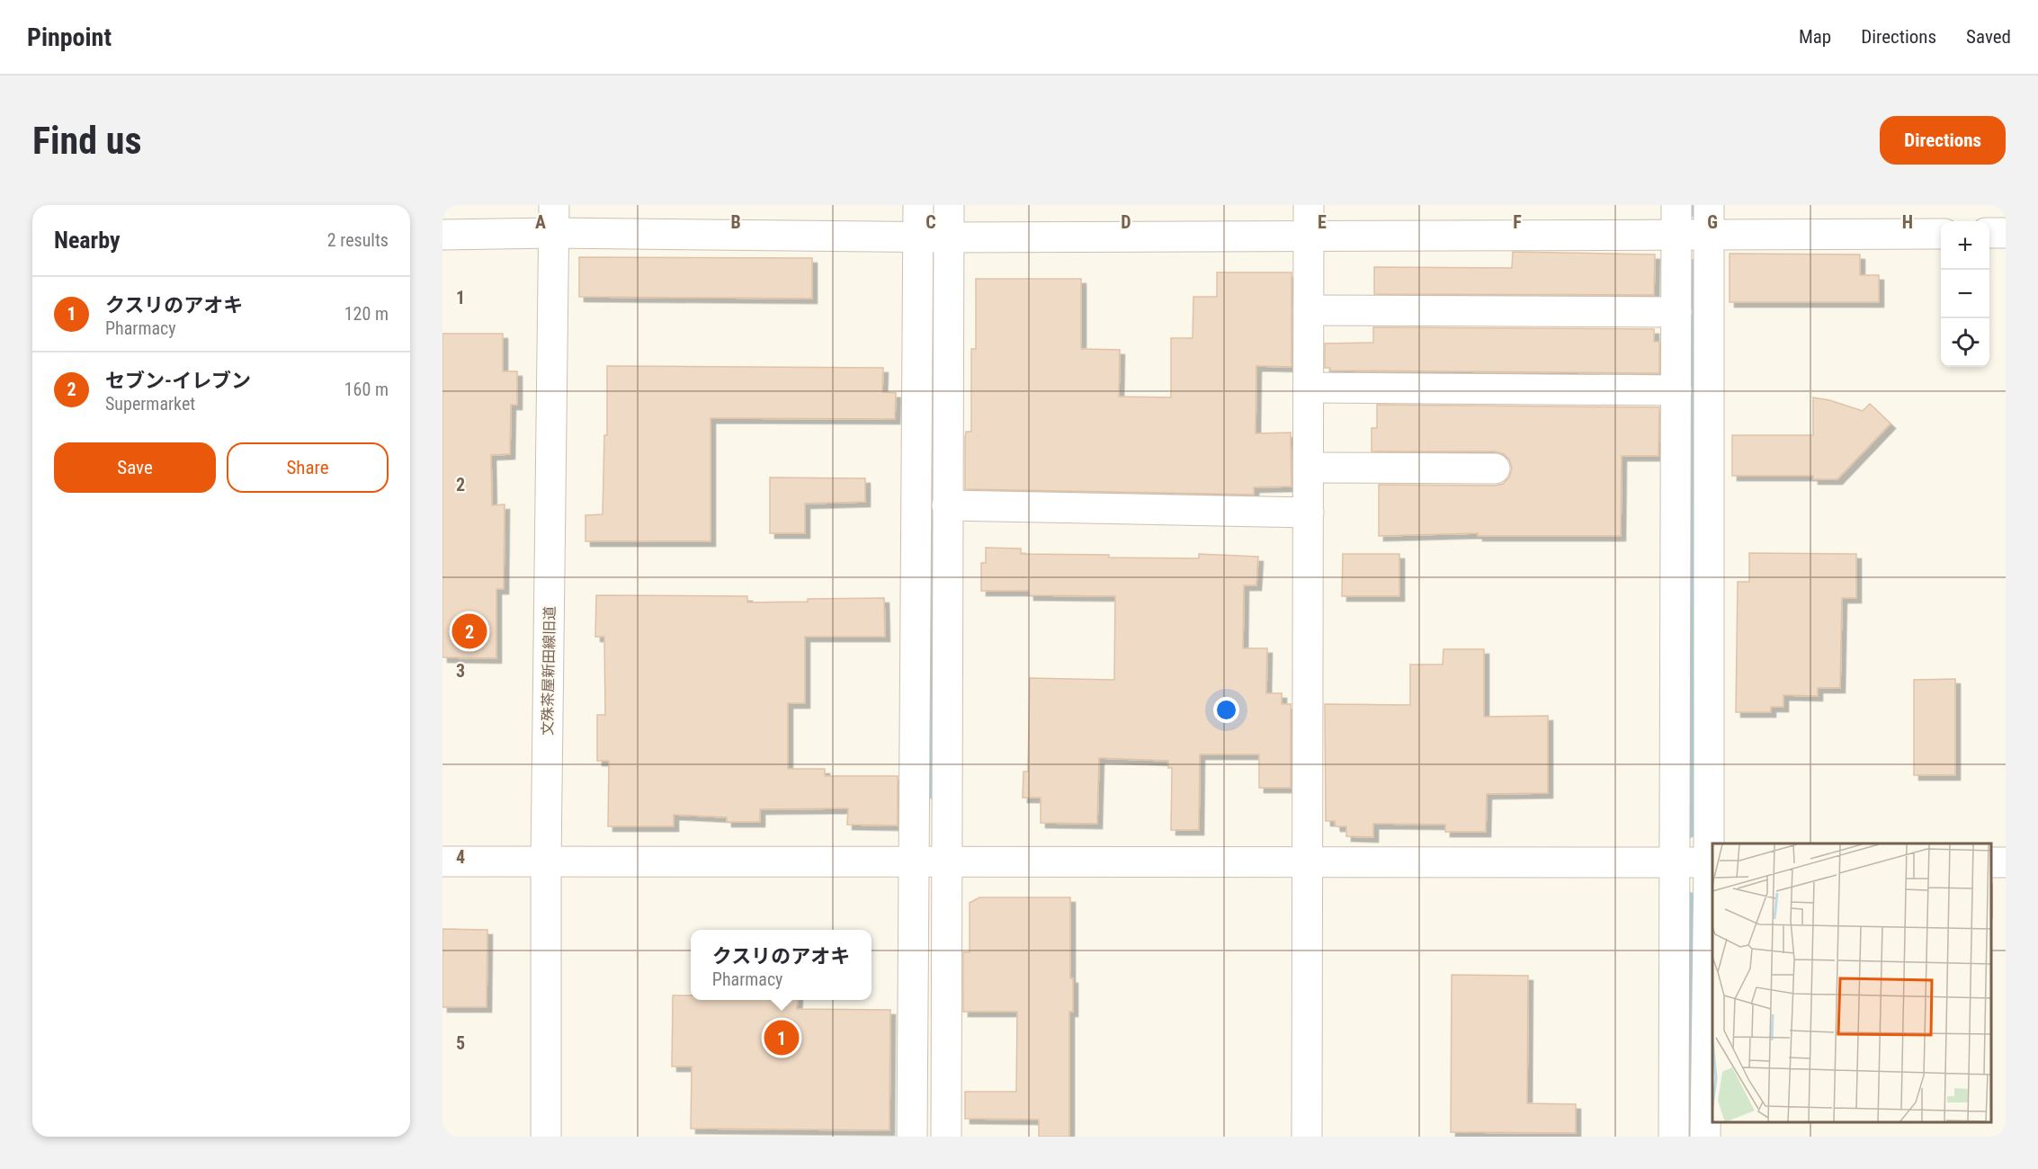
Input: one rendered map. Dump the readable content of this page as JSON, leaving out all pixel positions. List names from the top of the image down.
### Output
{
  "streets": {
    "street": ["文殊茶屋新田線旧道"]
  },
  "page": {
    "header": "Pinpoint",
    "nav": ["Map", "Directions", "Saved"],
    "buttons": [
      "Directions",
      ["Save", "Share"]
    ],
    "title": "Find us",
    "heading": ["Nearby", "2 results"],
    "map_buttons": ["+", "−"],
    "list": [
      {
        "mark": "1",
        "name": "クスリのアオキ",
        "note": "Pharmacy",
        "value": "120 m"
      },
      {
        "mark": "2",
        "name": "セブン-イレブン",
        "note": "Supermarket",
        "value": "160 m"
      }
    ],
    "pins": ["2", "1"],
    "popup": ["クスリのアオキ", "Pharmacy"]
  },
  "grid": {
    "columns": [
      "A",
      "B",
      "C",
      "D",
      "E",
      "F",
      "G",
      "H"
    ],
    "rows": [
      "1",
      "2",
      "3",
      "4",
      "5"
    ]
  }
}
